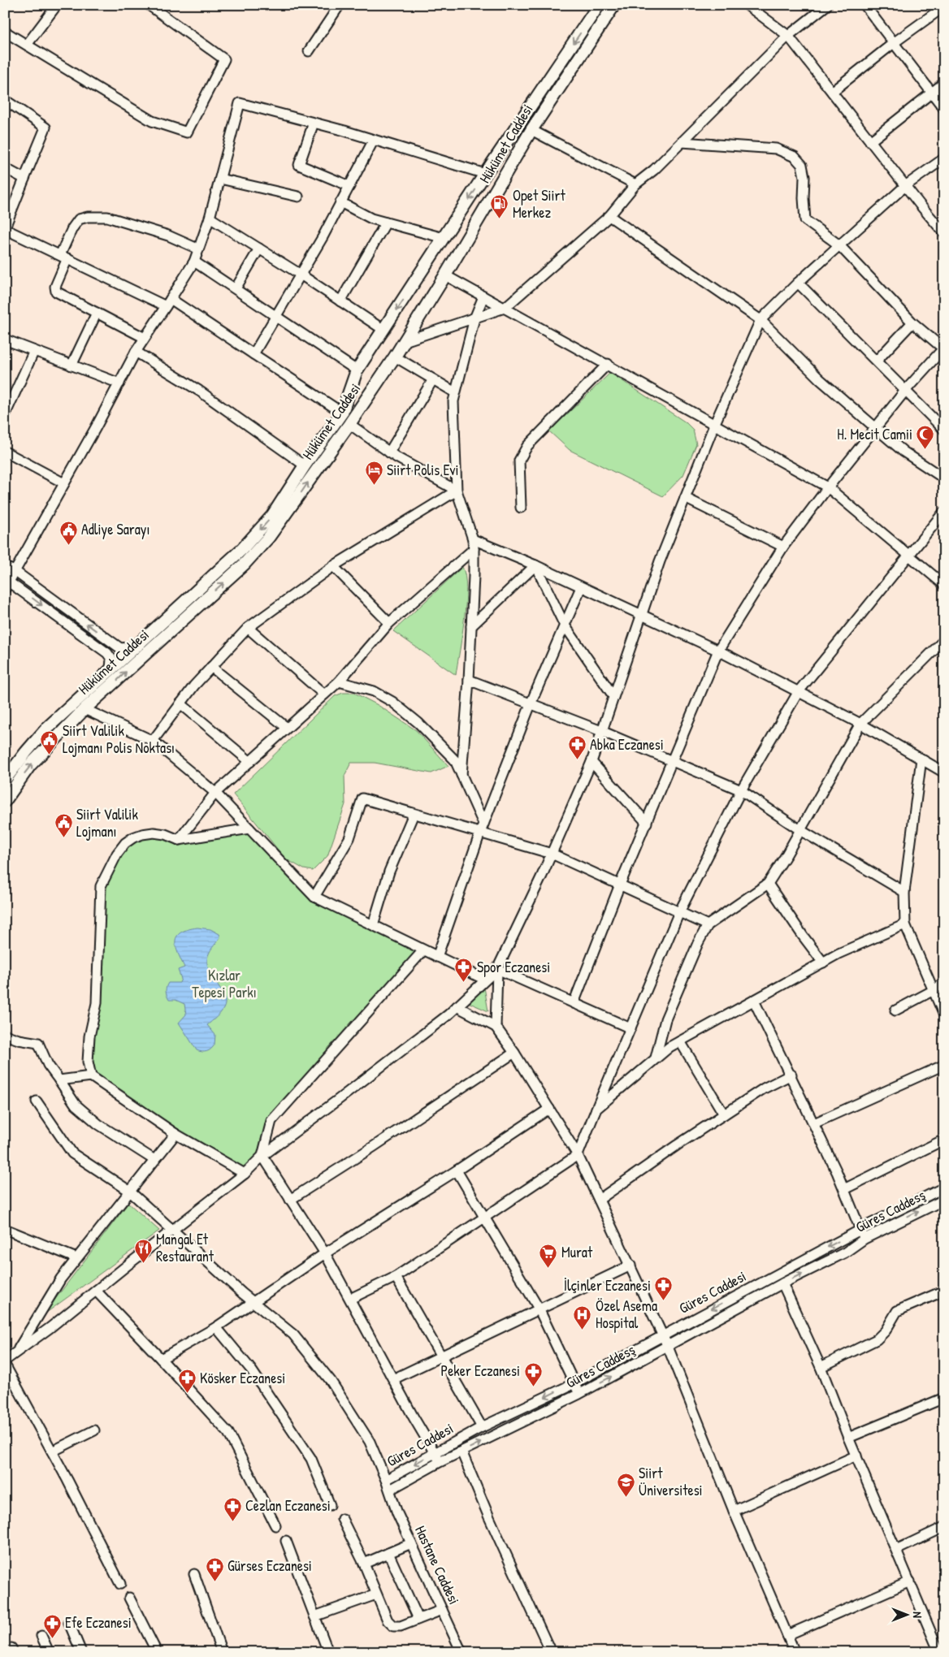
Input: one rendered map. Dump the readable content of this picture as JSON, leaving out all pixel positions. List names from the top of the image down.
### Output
{
  "streets": {
    "main road": ["Hükümet Caddesi"],
    "street": ["Güres Caddesş", "Güres Caddesi", "Hastane Caddesi"]
  },
  "crossings": [
    ["Güres Caddesş", "Güres Caddesi"],
    ["Güres Caddesş", "Hastane Caddesi"],
    ["Güres Caddesi", "Hastane Caddesi"]
  ],
  "one_way": ["Güres Caddesş", "Güres Caddesi"],
  "parks": ["Kızlar Tepesi Parkı"],
  "places": {
    "fuel station": ["Opet Siirt Merkez"],
    "mosque": ["H. Mecit Camii"],
    "hotel": ["Siirt Polis Evi"],
    "public building": ["Adliye Sarayı", "Siirt Valilik Lojmanı Polis Noktası", "Siirt Valilik Lojmanı"],
    "pharmacy": [
      "Abka Eczanesi",
      "Spor Eczanesi",
      "İlçinler Eczanesi",
      "Peker Eczanesi",
      "Kösker Eczanesi",
      "Cezlan Eczanesi",
      "Gürses Eczanesi",
      "Efe Eczanesi"
    ],
    "restaurant": ["Mangal Et Restaurant"],
    "supermarket": ["Murat"],
    "hospital": ["Özel Asema Hospital"],
    "school or university": ["Siirt Üniversitesi"]
  },
  "north": "right"
}
